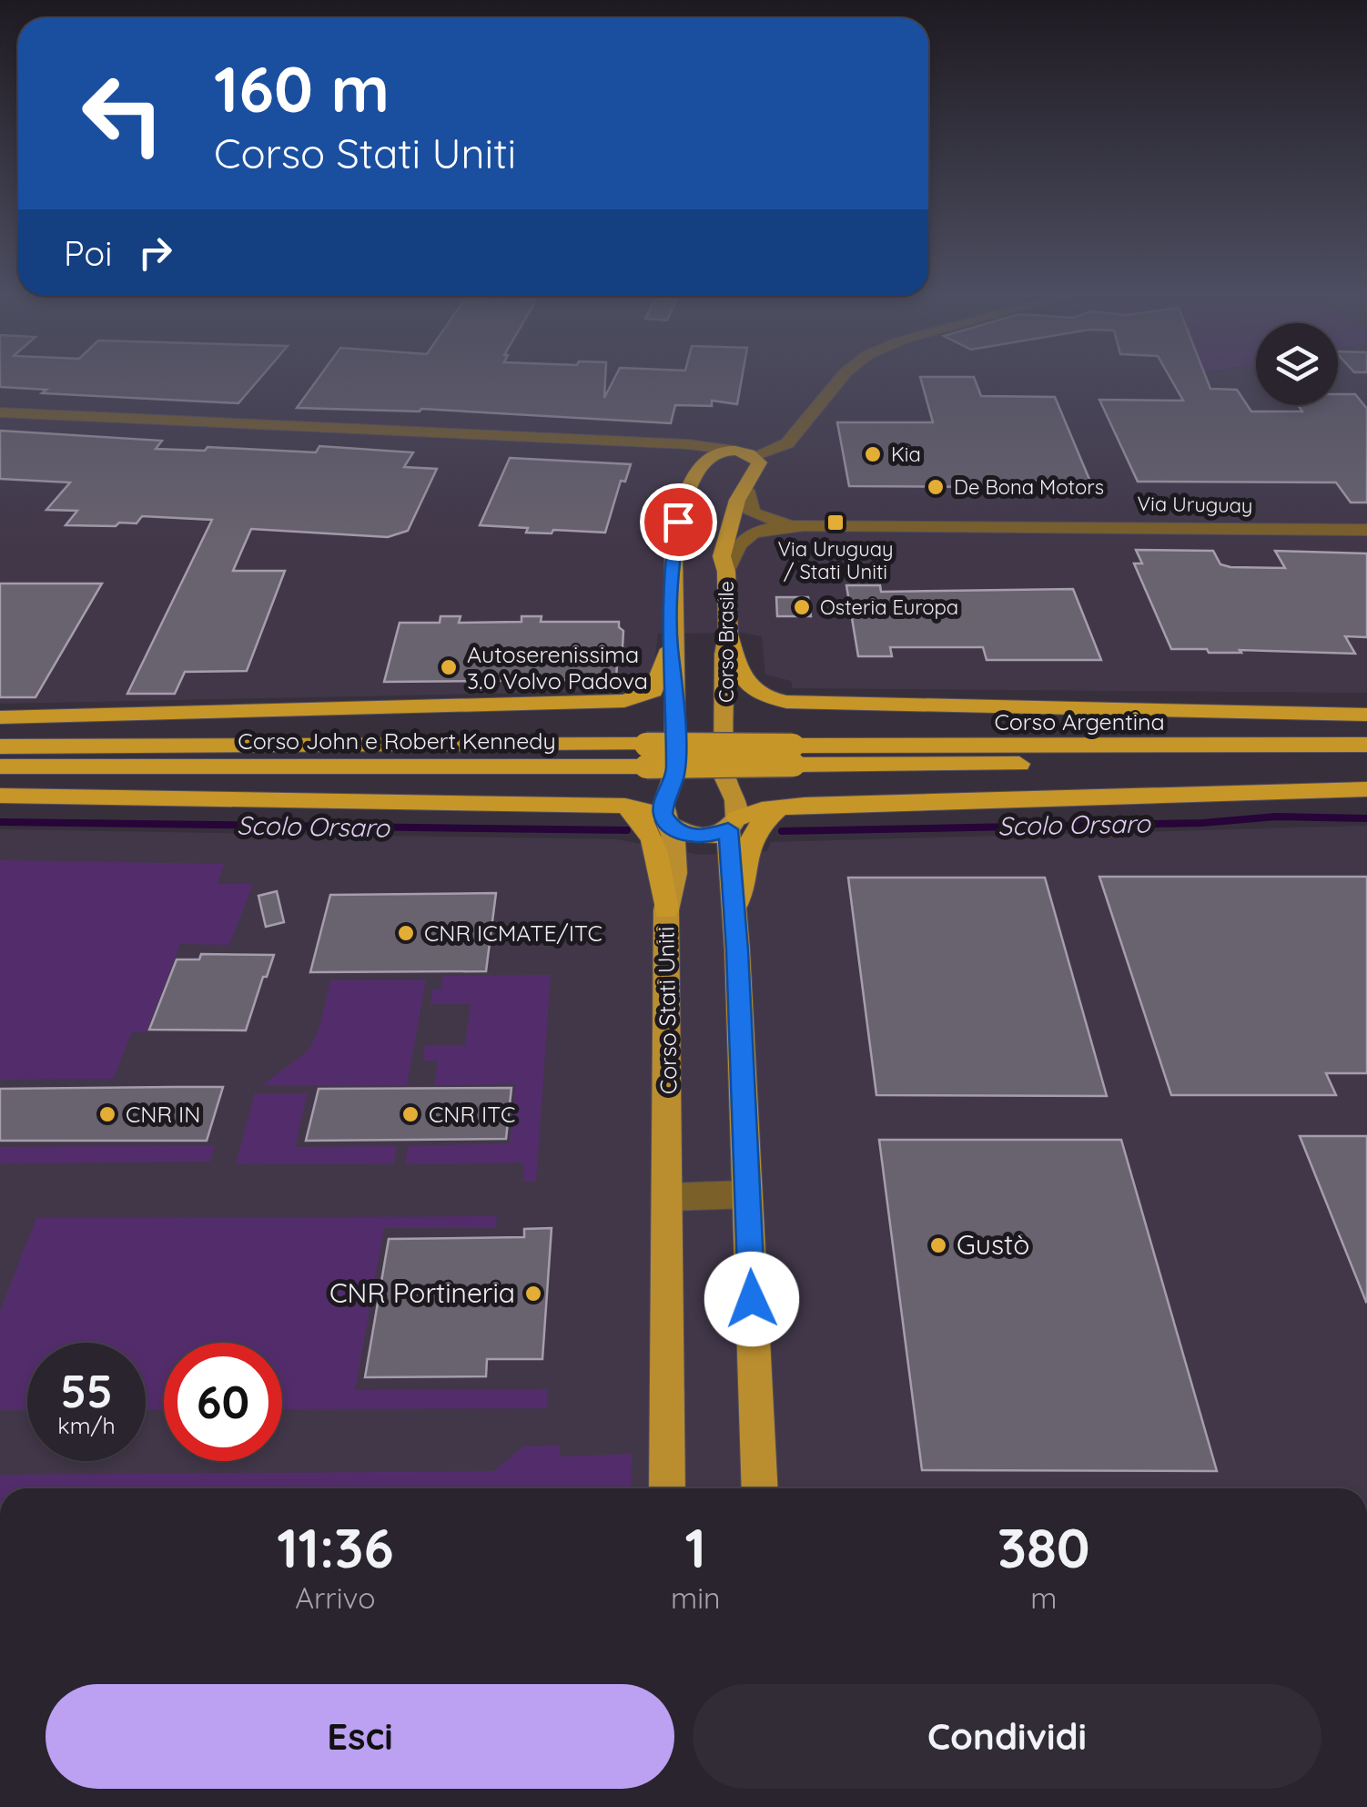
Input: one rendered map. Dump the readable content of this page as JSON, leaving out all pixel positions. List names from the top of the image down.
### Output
{
  "streets": {
    "highway": ["Corso Argentina", "Corso John e Robert Kennedy"],
    "main road": ["Corso Brasile", "Corso Stati Uniti"],
    "street": ["Via Uruguay"]
  },
  "crossings": [
    ["Via Uruguay", "Corso Brasile"],
    ["Corso Argentina", "Corso John e Robert Kennedy"]
  ],
  "water": ["Scolo Orsaro"],
  "places": {
    "other": [
      "Kia",
      "De Bona Motors",
      "Osteria Europa",
      "Autoserenissima 3.0 Volvo Padova",
      "CNR ICMATE/ITC",
      "CNR IN",
      "CNR ITC",
      "Gustò",
      "CNR Portineria"
    ],
    "transit": ["Via Uruguay / Stati Uniti"]
  },
  "page": {
    "turn": ["160 m", "Corso Stati Uniti"],
    "then": "Poi",
    "speed": "55 km/h",
    "limit": "60",
    "eta": [
      "11:36",
      "Arrivo",
      "1",
      "min",
      "380",
      "m"
    ],
    "buttons": ["Esci", "Condividi"]
  }
}
